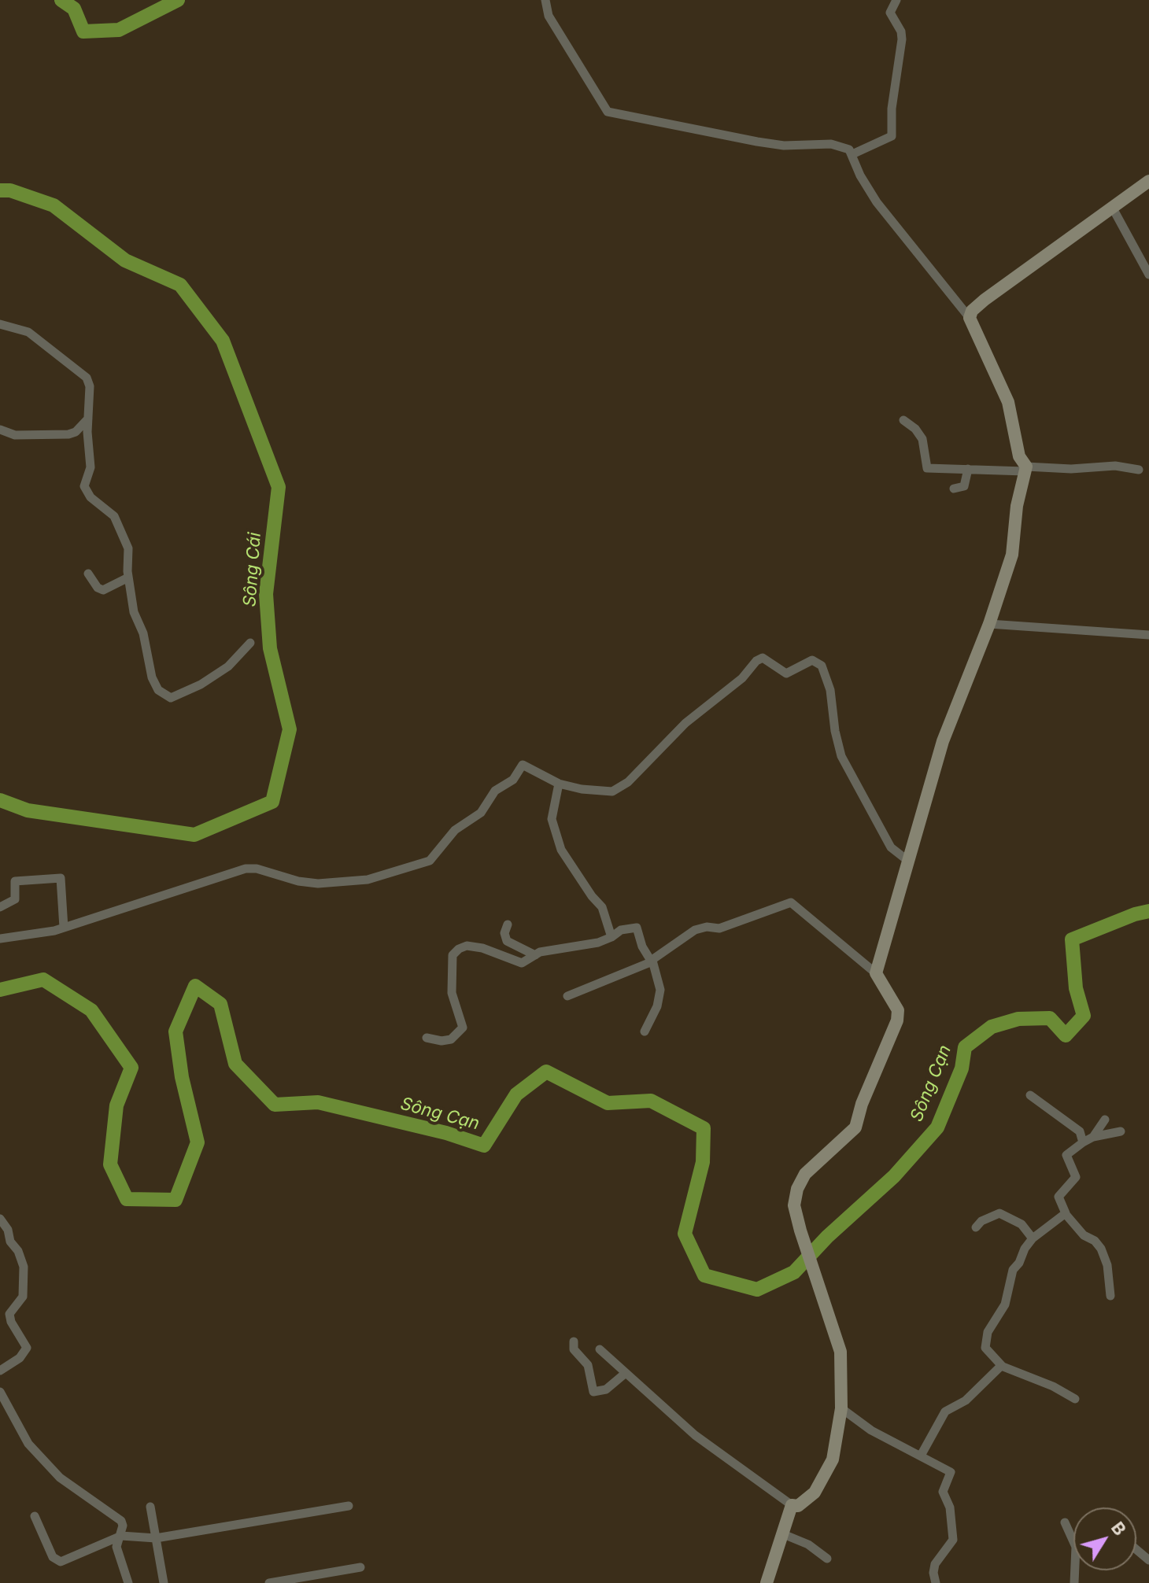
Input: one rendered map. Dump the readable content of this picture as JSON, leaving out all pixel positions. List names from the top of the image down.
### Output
{
  "water": ["Sông Cái", "Sông Cạn"],
  "north": "top right"
}
